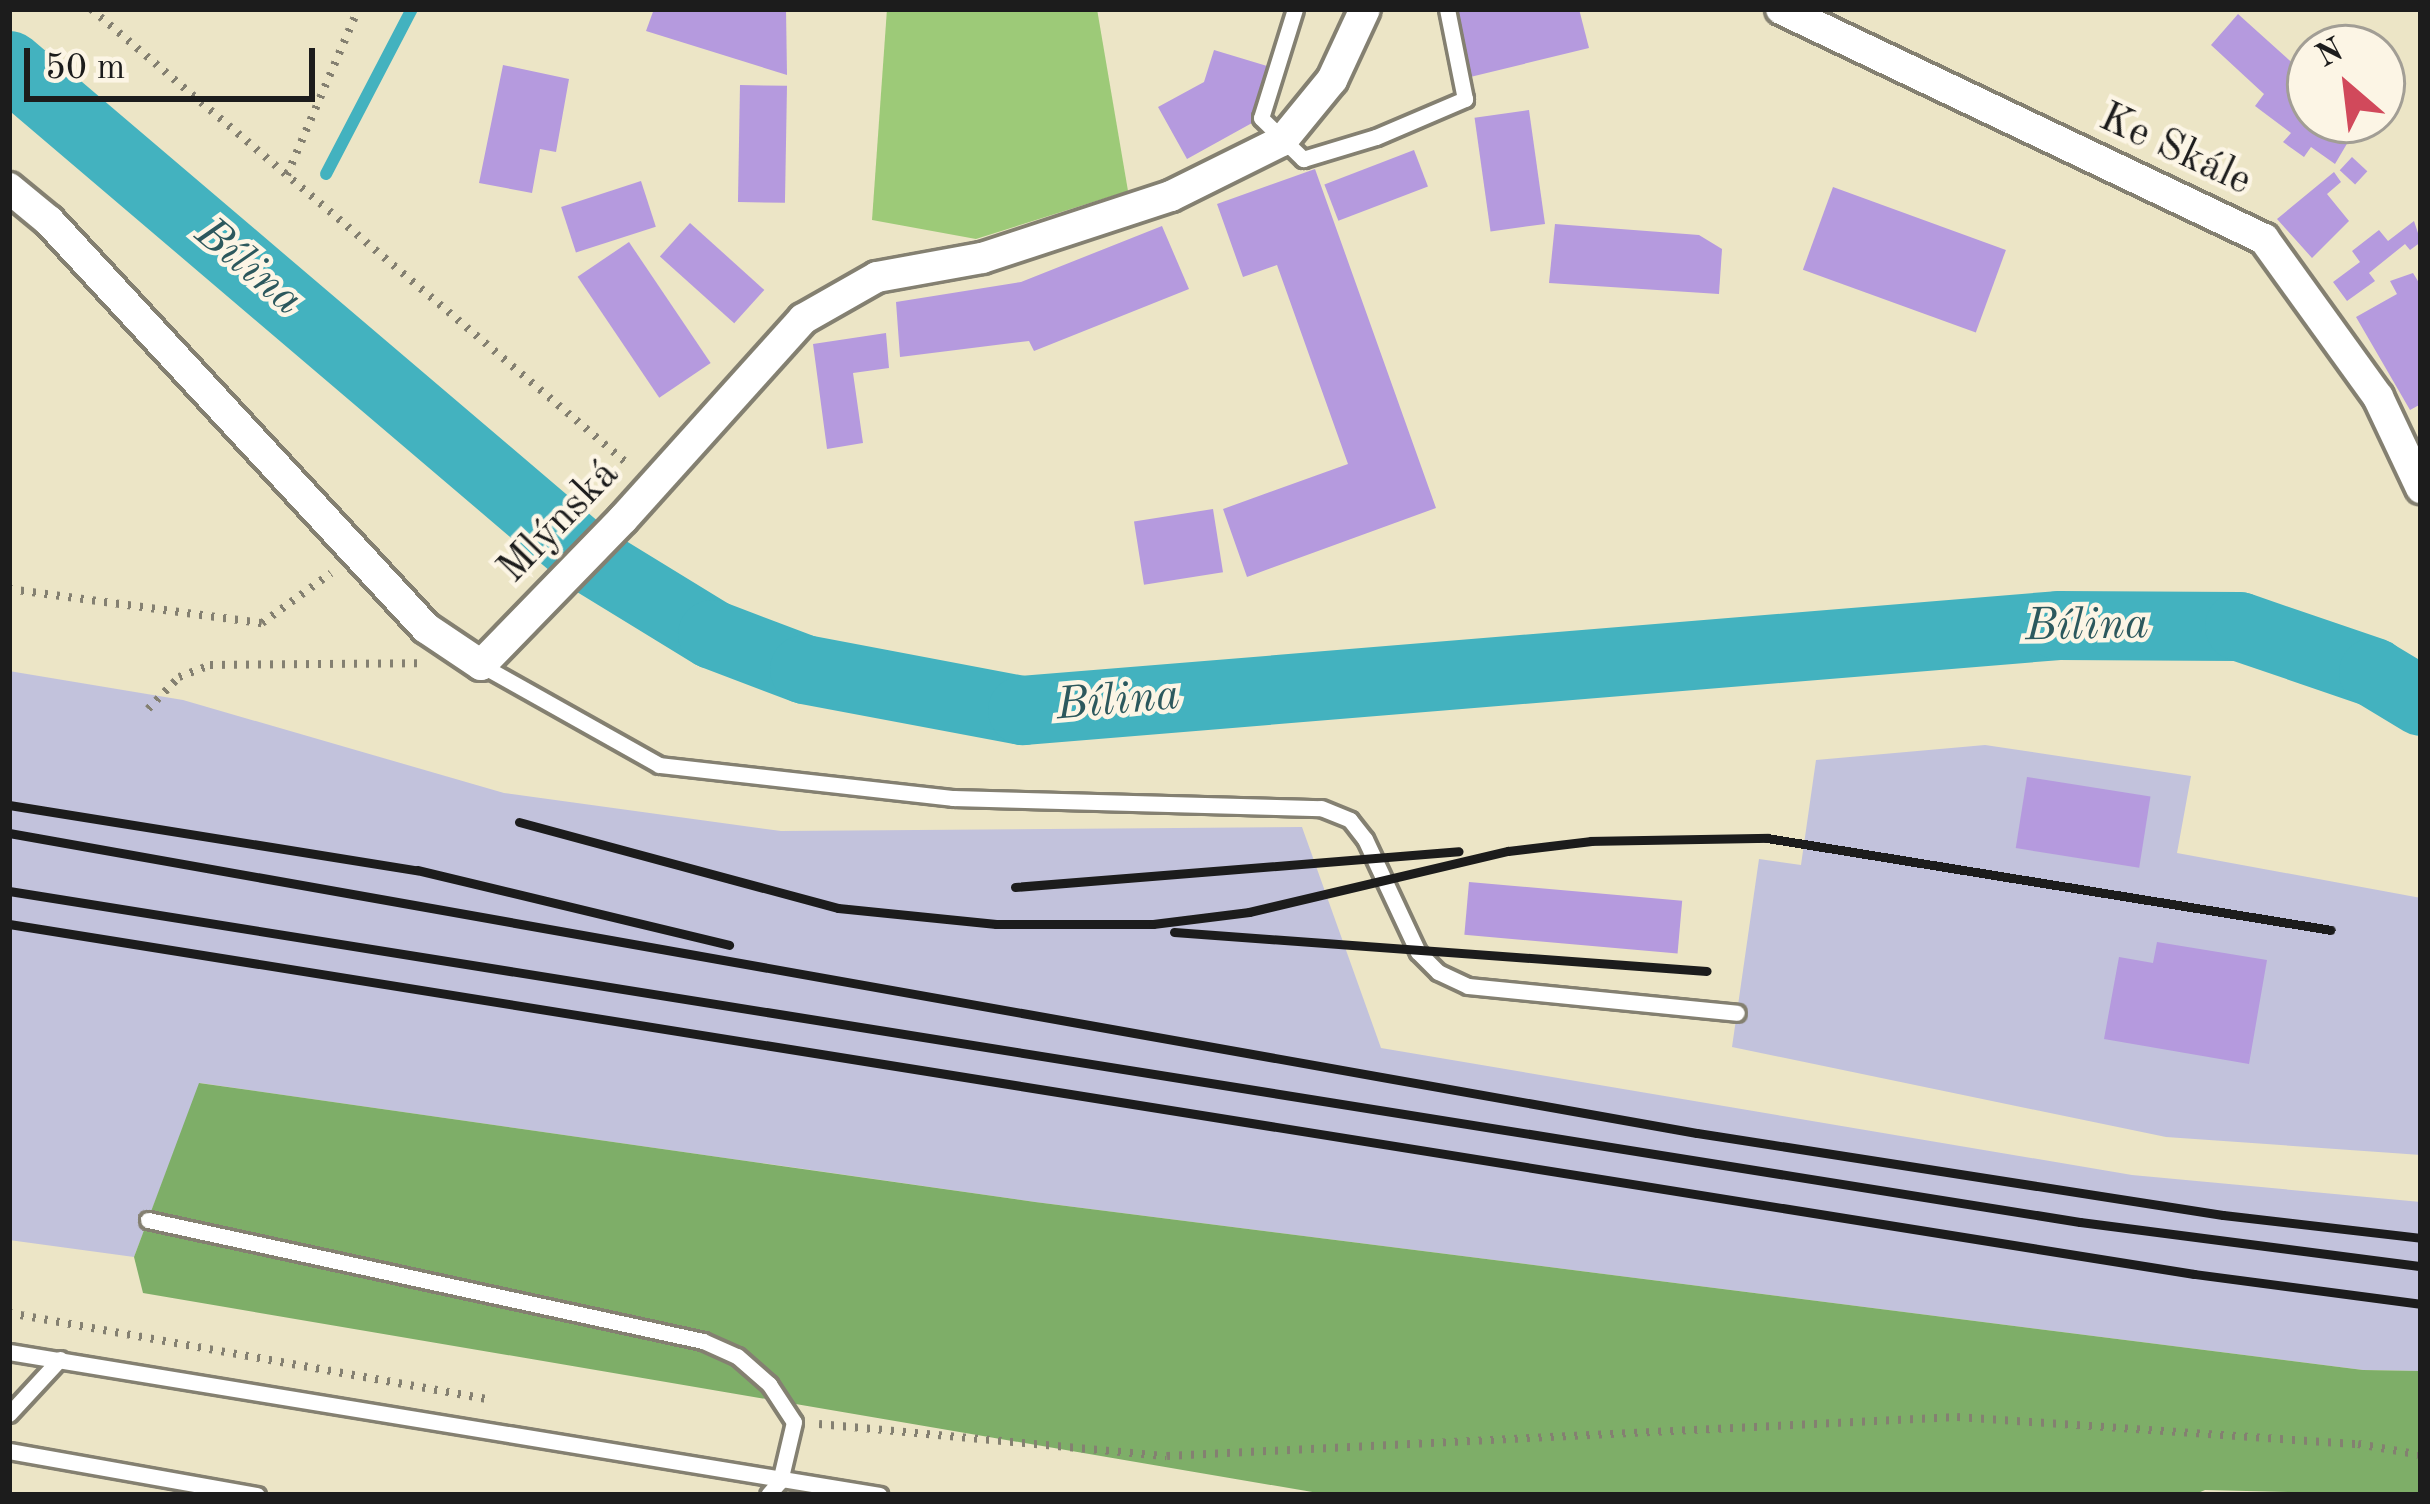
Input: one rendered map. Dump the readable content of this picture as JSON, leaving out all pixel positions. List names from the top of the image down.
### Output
{
  "streets": {
    "street": ["Ke Skále", "Mlýnská"]
  },
  "water": ["Bílina"],
  "scale_bar": "50 m",
  "north": "top left"
}
